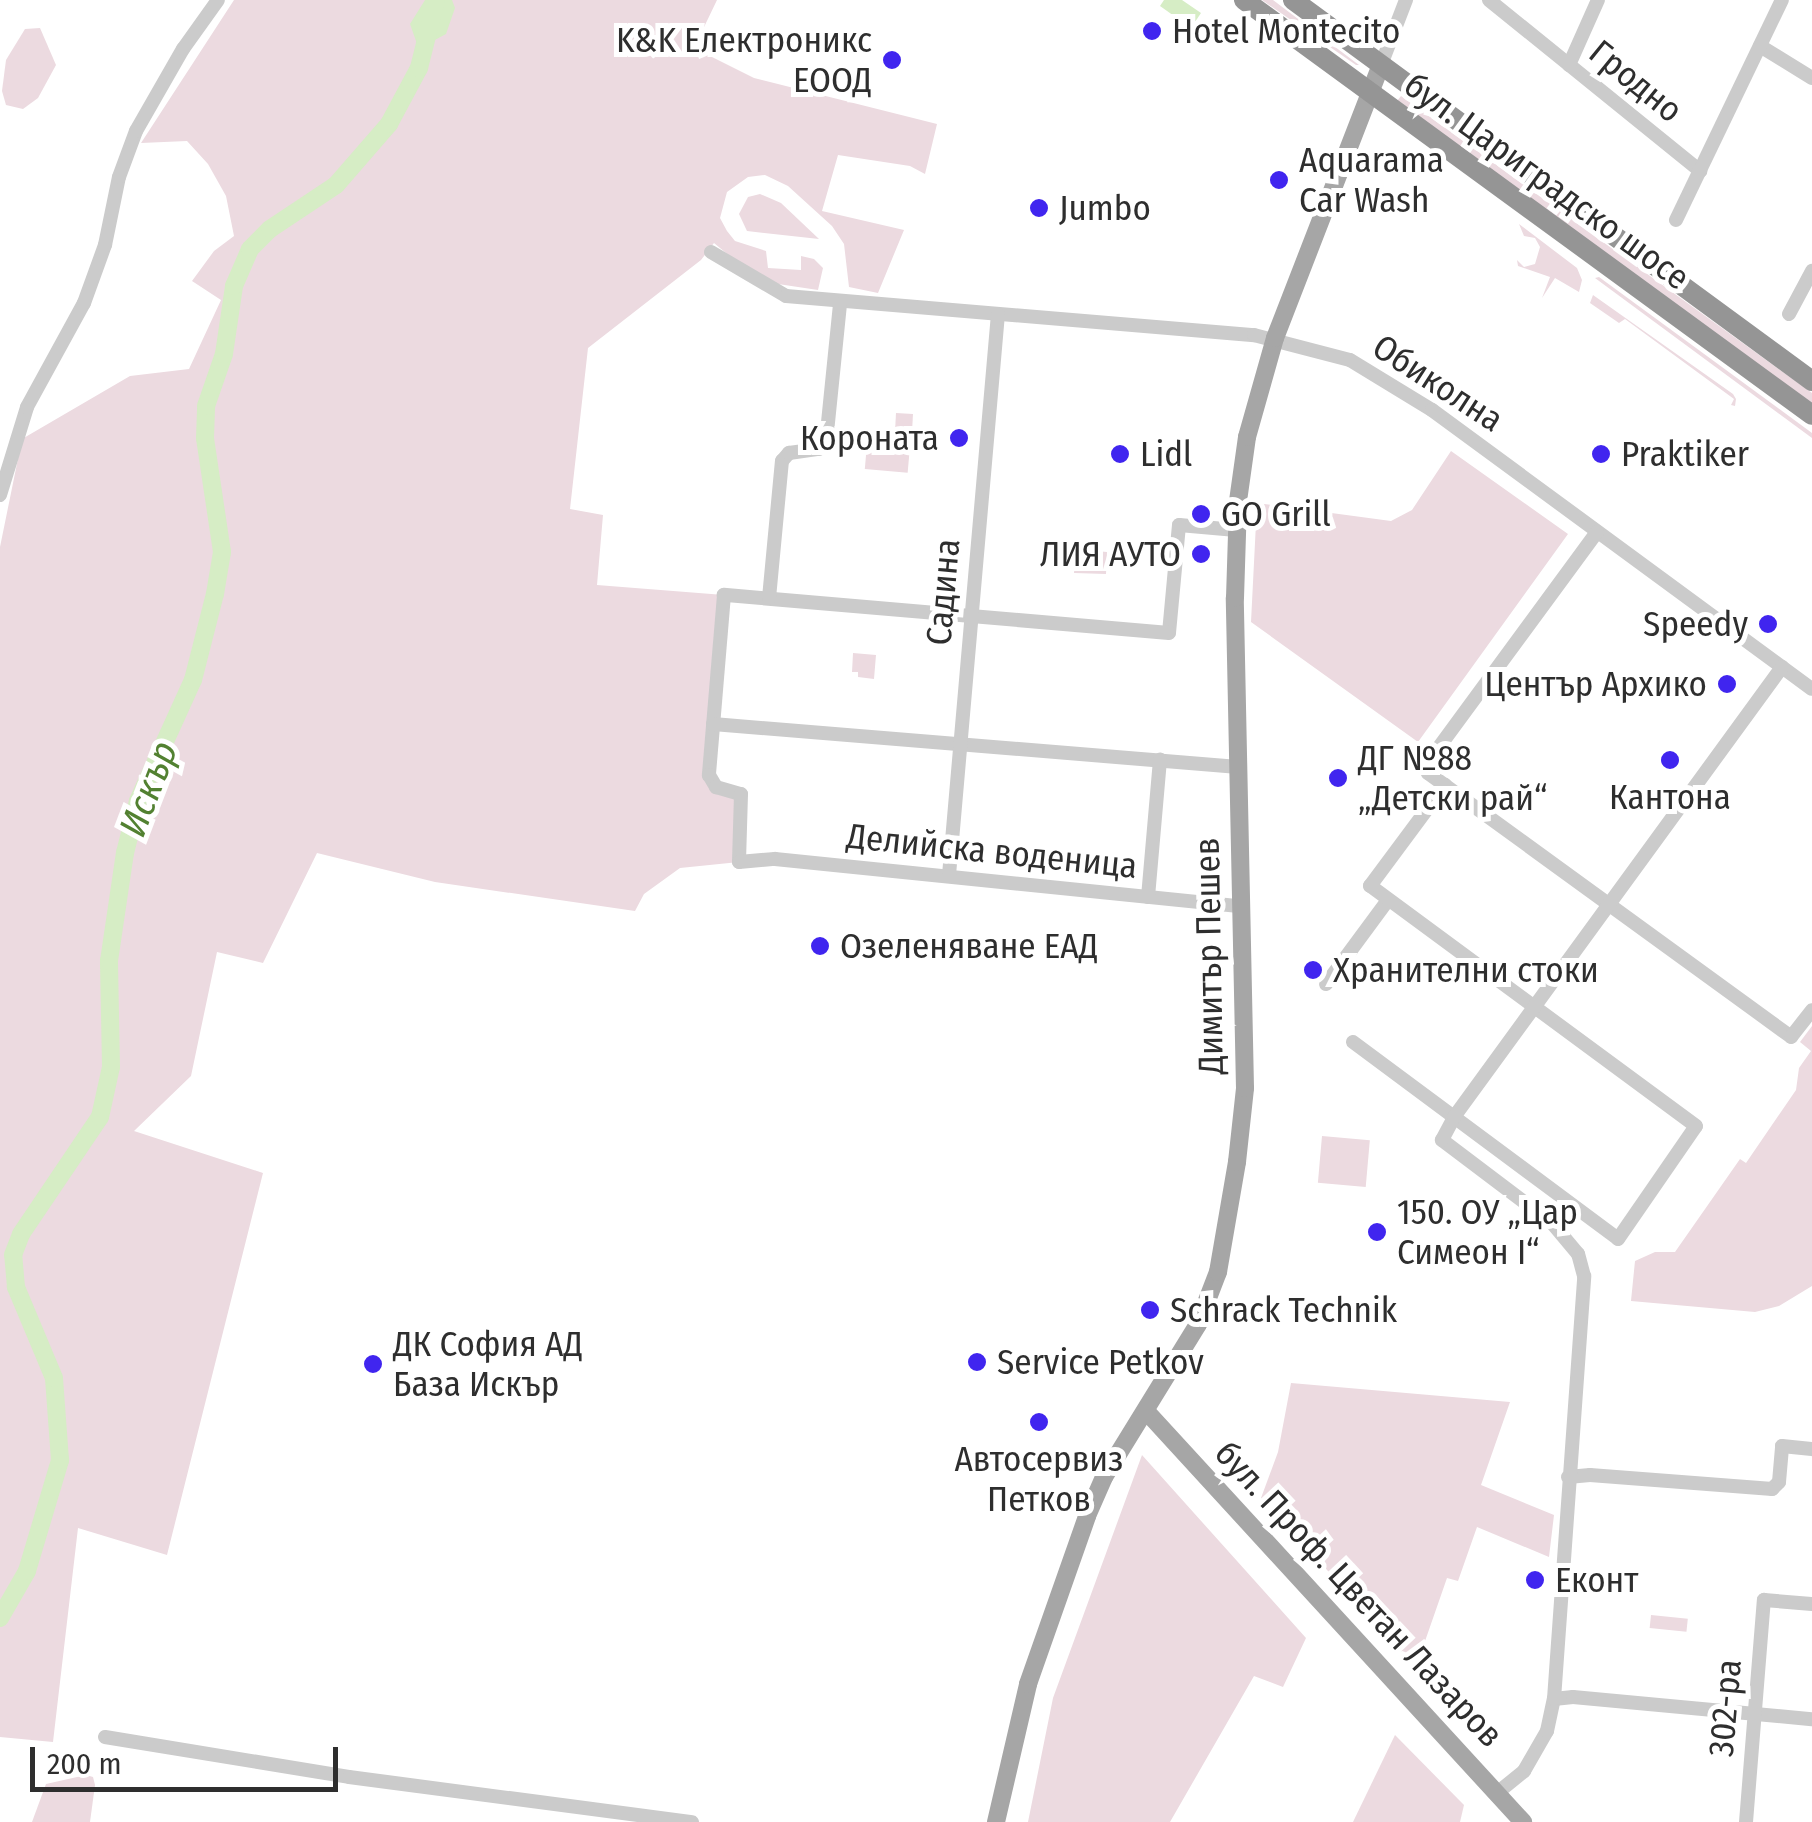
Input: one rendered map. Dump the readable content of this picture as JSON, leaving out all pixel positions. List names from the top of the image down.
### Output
{
  "streets": {
    "highway": ["бул. Цариградско шосе"],
    "main road": ["Димитър Пешев", "бул. Проф. Цветан Лазаров"],
    "street": [
      "Гродно",
      "Обиколна",
      "Садина",
      "Делийска воденица",
      "302-ра"
    ]
  },
  "crossings": [
    ["бул. Цариградско шосе", "Димитър Пешев"],
    ["Обиколна", "Садина"],
    ["Обиколна", "Димитър Пешев"],
    ["Садина", "Делийска воденица"],
    ["Делийска воденица", "Димитър Пешев"],
    ["Димитър Пешев", "бул. Проф. Цветан Лазаров"]
  ],
  "water": ["Искър"],
  "places": [
    "Hotel Montecito",
    "K&K Електроникс ЕООД",
    "Aquarama Car Wash",
    "Jumbo",
    "Короната",
    "Lidl",
    "Praktiker",
    "GO Grill",
    "ЛИЯ АУТО",
    "Speedy",
    "Център Архико",
    "Кантона",
    "ДГ №88 „Детски рай“",
    "Озеленяване ЕАД",
    "Хранителни стоки",
    "150. ОУ „Цар Симеон I“",
    "Schrack Technik",
    "Service Petkov",
    "ДК София АД База Искър",
    "Автосервиз Петков",
    "Еконт"
  ],
  "scale_bar": "200 m"
}
